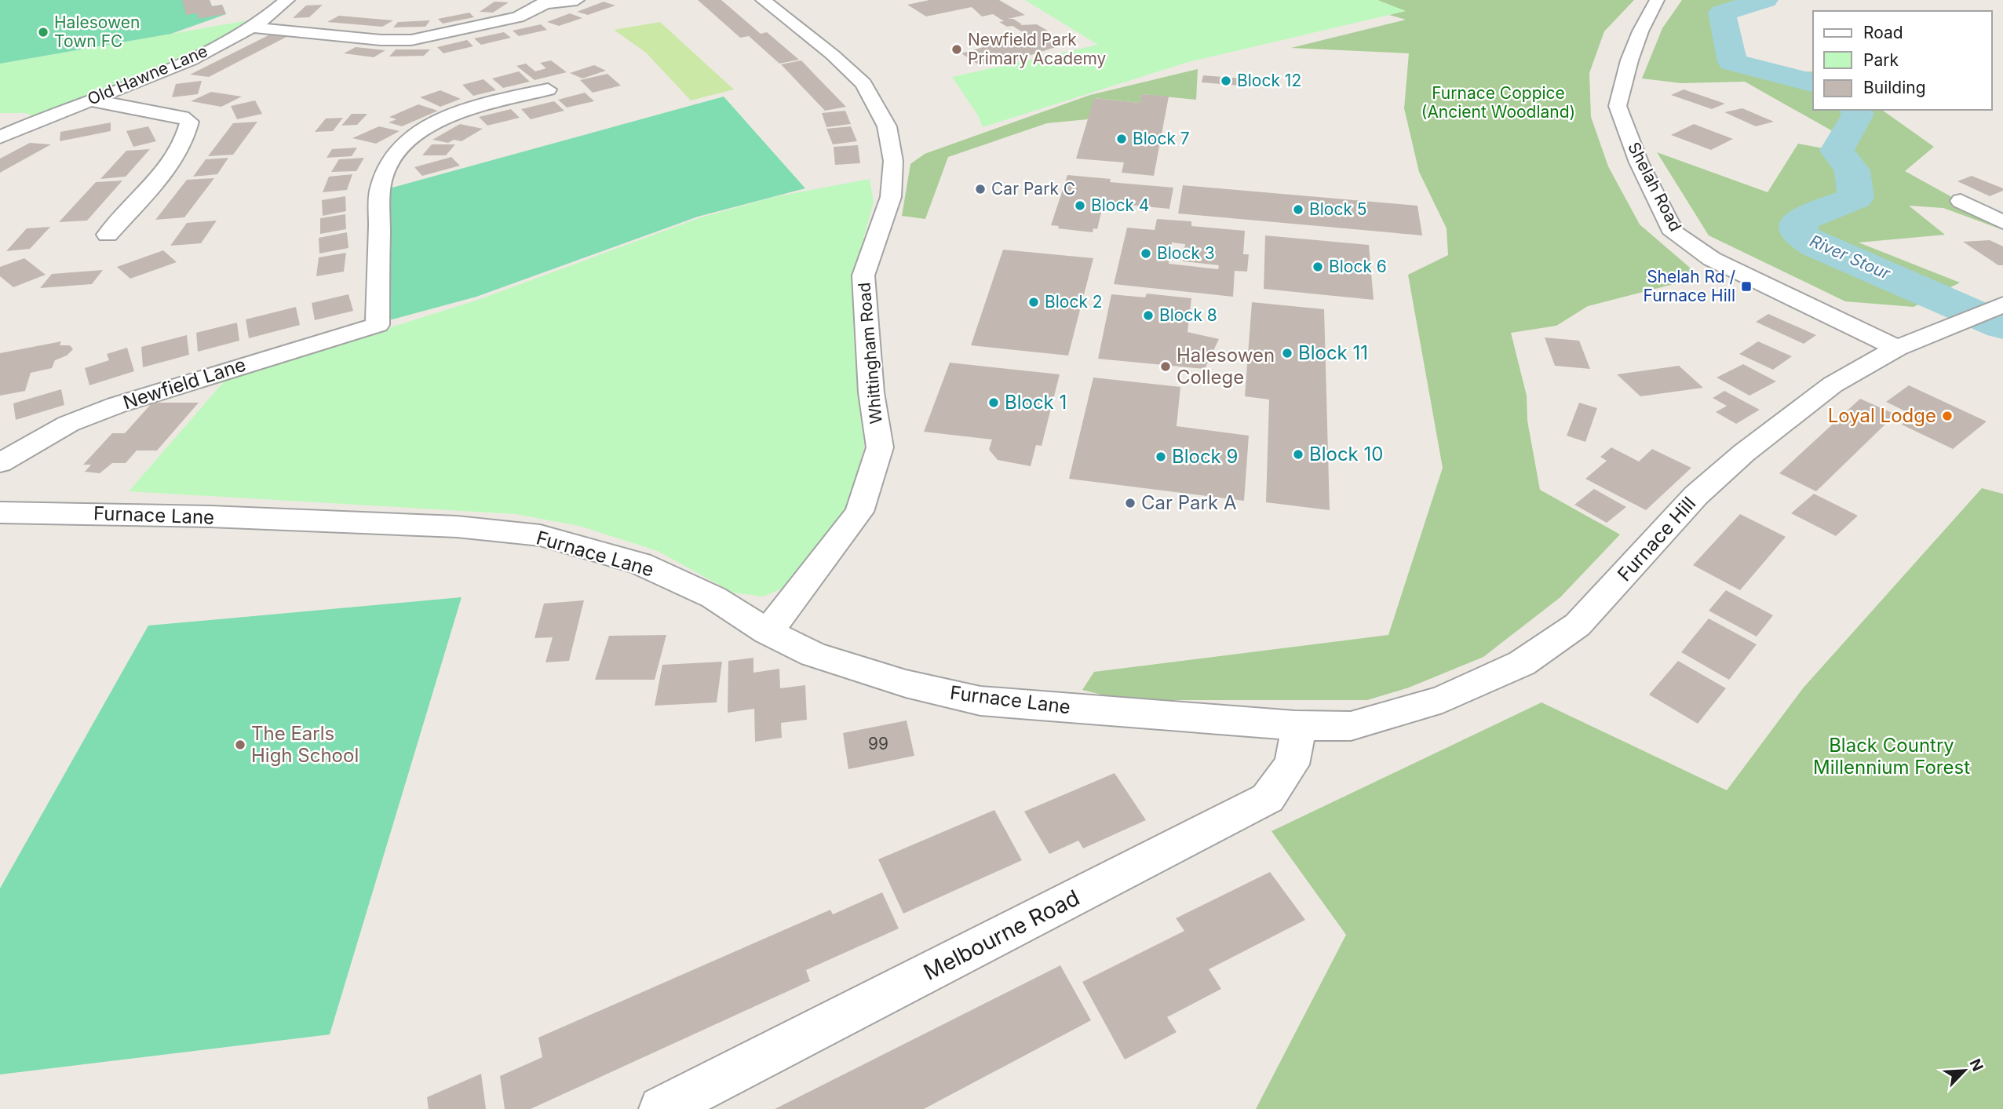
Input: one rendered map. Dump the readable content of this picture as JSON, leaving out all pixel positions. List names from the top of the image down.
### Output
{
  "streets": {
    "street": [
      "Old Hawne Lane",
      "Shelah Road",
      "Whittingham Road",
      "Newfield Lane",
      "Furnace Lane",
      "Furnace Hill",
      "Melbourne Road"
    ]
  },
  "crossings": [
    ["Shelah Road", "Furnace Hill"],
    ["Whittingham Road", "Furnace Lane"],
    ["Furnace Lane", "Furnace Hill"],
    ["Furnace Lane", "Melbourne Road"],
    ["Furnace Hill", "Melbourne Road"]
  ],
  "water": ["River Stour"],
  "parks": ["Furnace Coppice (Ancient Woodland)", "Black Country Millennium Forest"],
  "places": {
    "other": [
      "Halesowen Town FC",
      "Newfield Park Primary Academy",
      "Block 12",
      "Block 7",
      "Car Park C",
      "Block 4",
      "Block 5",
      "Block 3",
      "Block 6",
      "Block 2",
      "Block 8",
      "Block 11",
      "Halesowen College",
      "Block 1",
      "Loyal Lodge",
      "Block 10",
      "Block 9",
      "Car Park A",
      "The Earls High School"
    ],
    "transit": ["Shelah Rd / Furnace Hill"]
  },
  "house_numbers": ["99"],
  "legend": ["Road", "Park", "Building"],
  "north": "top right"
}
